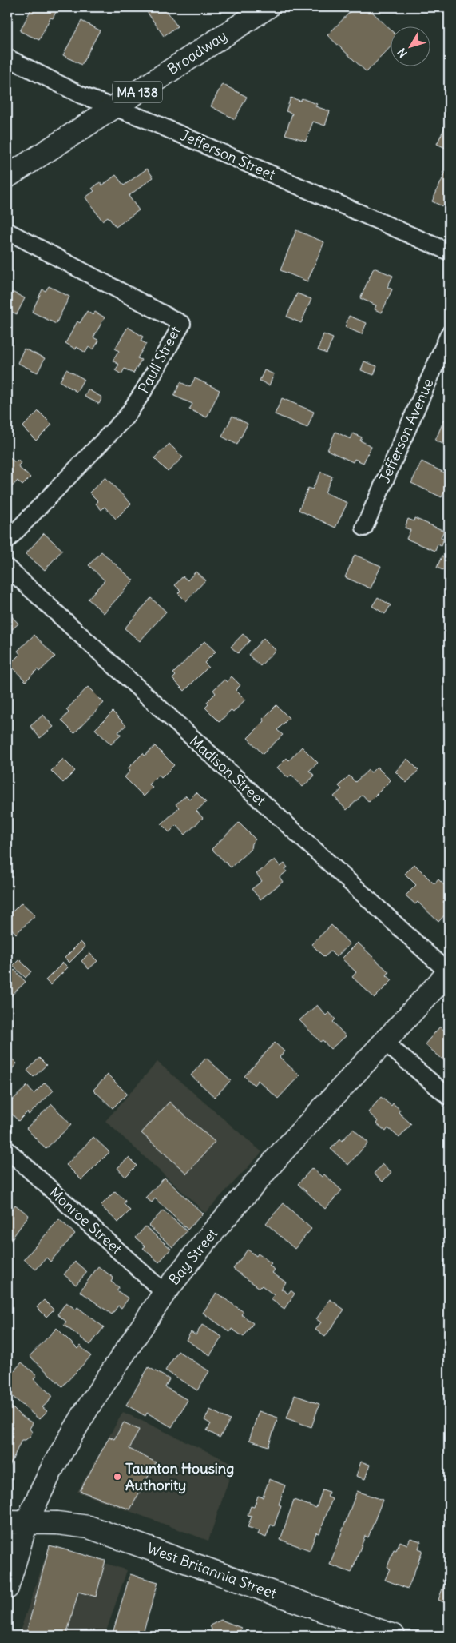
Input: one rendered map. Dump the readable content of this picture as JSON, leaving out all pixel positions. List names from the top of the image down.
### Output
{
  "streets": {
    "main road": [
      "Broadway",
      "MA 138",
      "Bay Street",
      "West Britannia Street"
    ],
    "street": [
      "Jefferson Street",
      "Paull Street",
      "Jefferson Avenue",
      "Madison Street",
      "Monroe Street"
    ]
  },
  "crossings": [
    ["Broadway", "Jefferson Street"],
    ["Madison Street", "Bay Street"],
    ["Monroe Street", "Bay Street"],
    ["Bay Street", "West Britannia Street"]
  ],
  "places": ["Taunton Housing Authority"],
  "north": "bottom left"
}
